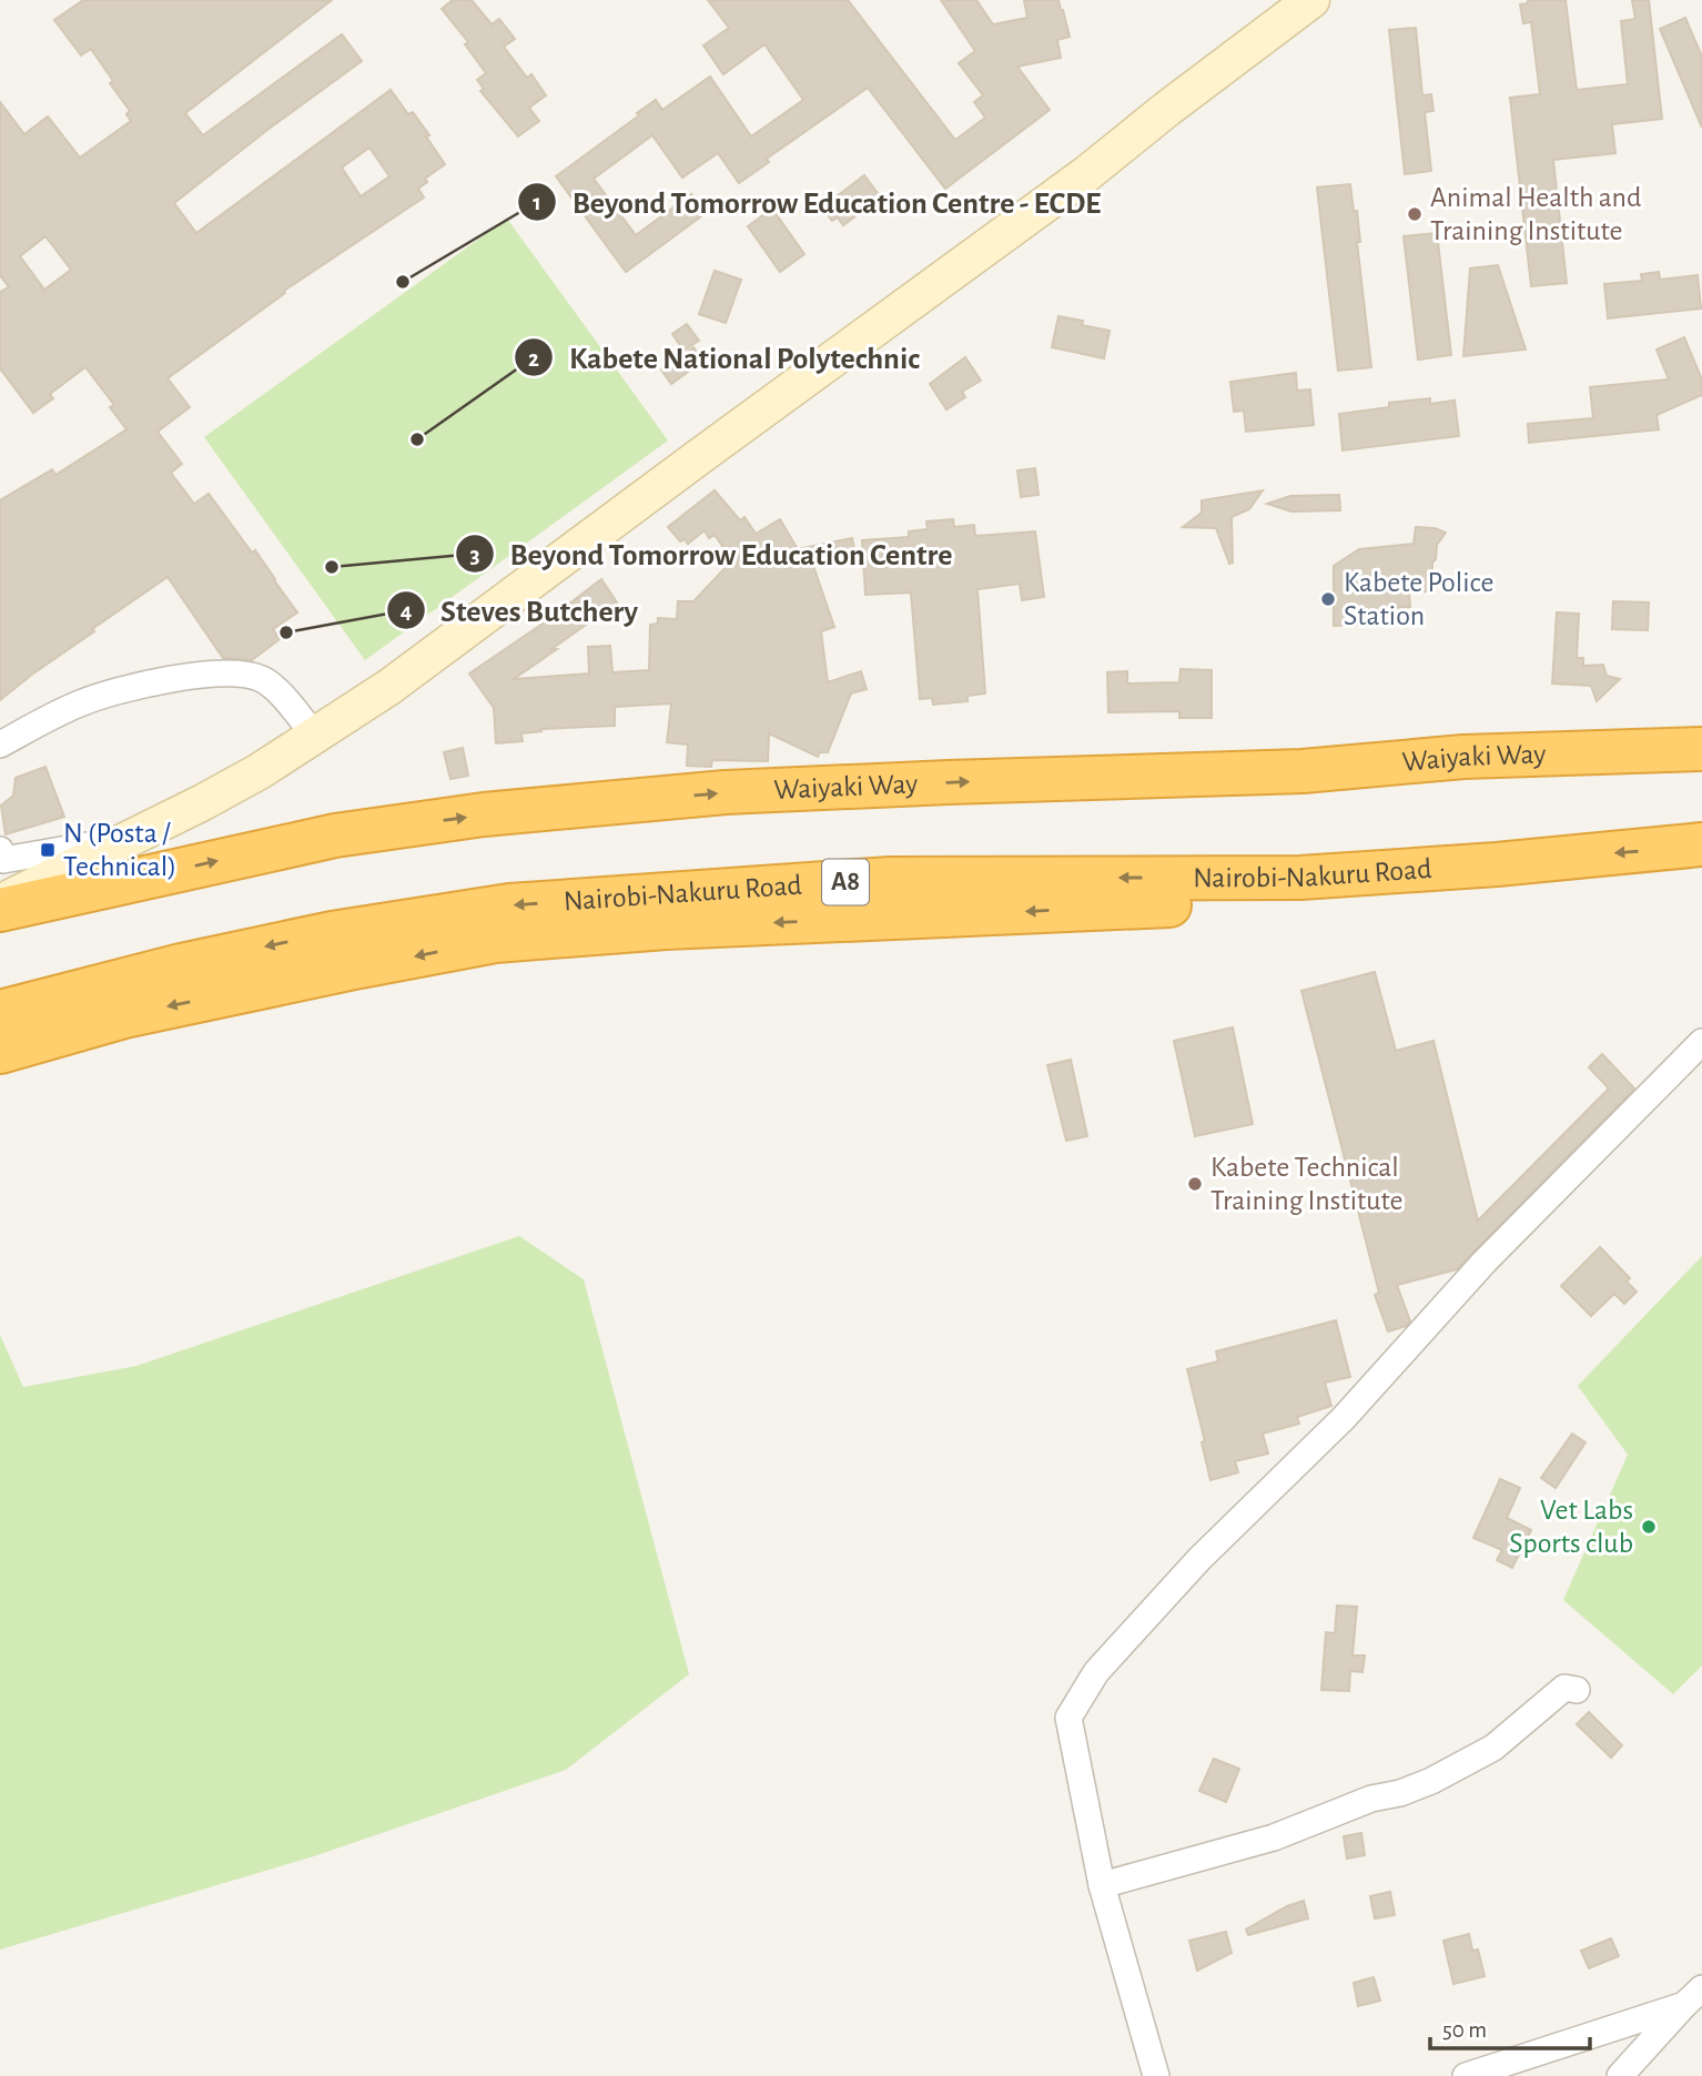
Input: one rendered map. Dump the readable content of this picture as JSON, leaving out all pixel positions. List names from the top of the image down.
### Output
{
  "streets": {
    "highway": ["Waiyaki Way", "Nairobi-Nakuru Road", "A8"]
  },
  "places": {
    "other": [
      "Animal Health and Training Institute",
      "Beyond Tomorrow Education Centre - ECDE",
      "Kabete National Polytechnic",
      "Beyond Tomorrow Education Centre",
      "Kabete Police Station",
      "Steves Butchery",
      "Kabete Technical Training Institute",
      "Vet Labs Sports club"
    ],
    "transit": ["N (Posta / Technical)"]
  },
  "scale_bar": "50 m"
}
